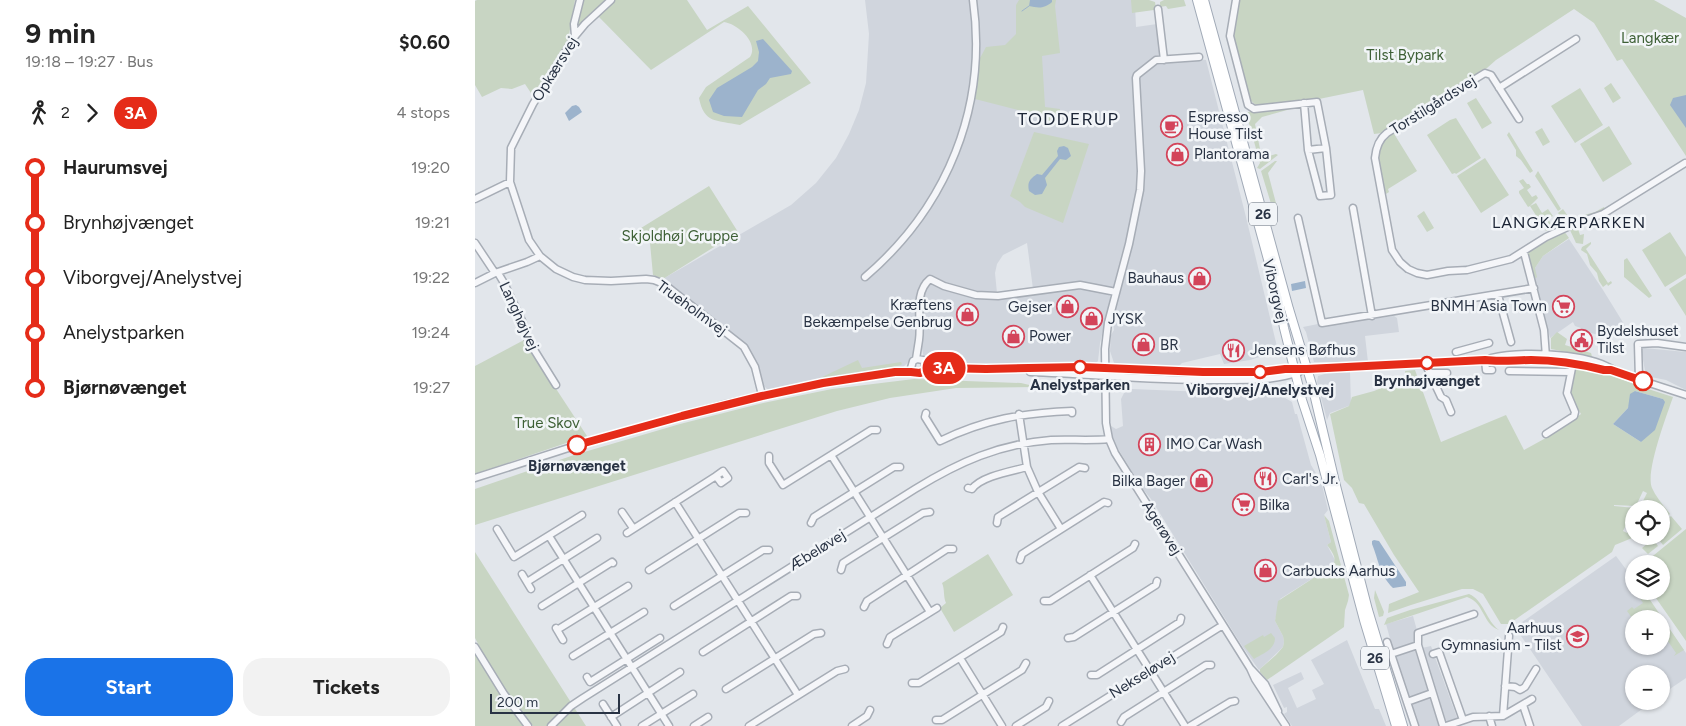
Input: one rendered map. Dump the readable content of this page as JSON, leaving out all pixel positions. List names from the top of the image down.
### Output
{
  "streets": {
    "main road": ["26", "Viborgvej"],
    "street": [
      "Opkærsvej",
      "Torstilgårdsvej",
      "Trueholmvej",
      "Langhøjvej",
      "Agerøvej",
      "Æbeløvej",
      "Nekseløvej"
    ]
  },
  "crossings": [
    ["Agerøvej", "Æbeløvej"],
    ["Agerøvej", "Nekseløvej"]
  ],
  "districts": ["TODDERUP", "LANGKÆRPARKEN"],
  "parks": [
    "Langkær",
    "Tilst Bypark",
    "Skjoldhøj Gruppe",
    "True Skov"
  ],
  "places": {
    "cafe": ["Espresso House Tilst"],
    "shop": [
      "Plantorama",
      "Bauhaus",
      "Gejser",
      "Kræftens Bekæmpelse Genbrug",
      "JYSK",
      "Power",
      "BR",
      "Bilka Bager",
      "Carbucks Aarhus"
    ],
    "supermarket": ["BNMH Asia Town", "Bilka"],
    "public building": ["Bydelshuset Tilst"],
    "restaurant": ["Jensens Bøfhus", "Carl's Jr."],
    "other": [
      "Brynhøjvænget",
      "Anelystparken",
      "Viborgvej/Anelystvej",
      "Bjørnøvænget"
    ],
    "building": ["IMO Car Wash"],
    "school or university": ["Aarhuus Gymnasium - Tilst"]
  },
  "lines": ["bus line 3A"],
  "scale_bar": "200 m",
  "page": {
    "heading": ["9 min", "19:18 – 19:27 · Bus", "$0.60"],
    "on_map": "3A",
    "legs": ["2", "3A", "4 stops"],
    "list": [
      {
        "name": "Haurumsvej",
        "value": "19:20"
      },
      {
        "name": "Brynhøjvænget",
        "value": "19:21"
      },
      {
        "name": "Viborgvej/Anelystvej",
        "value": "19:22"
      },
      {
        "name": "Anelystparken",
        "value": "19:24"
      },
      {
        "name": "Bjørnøvænget",
        "value": "19:27"
      }
    ],
    "map_buttons": ["+", "−"],
    "buttons": ["Start", "Tickets"],
    "scale": "200 m"
  }
}
